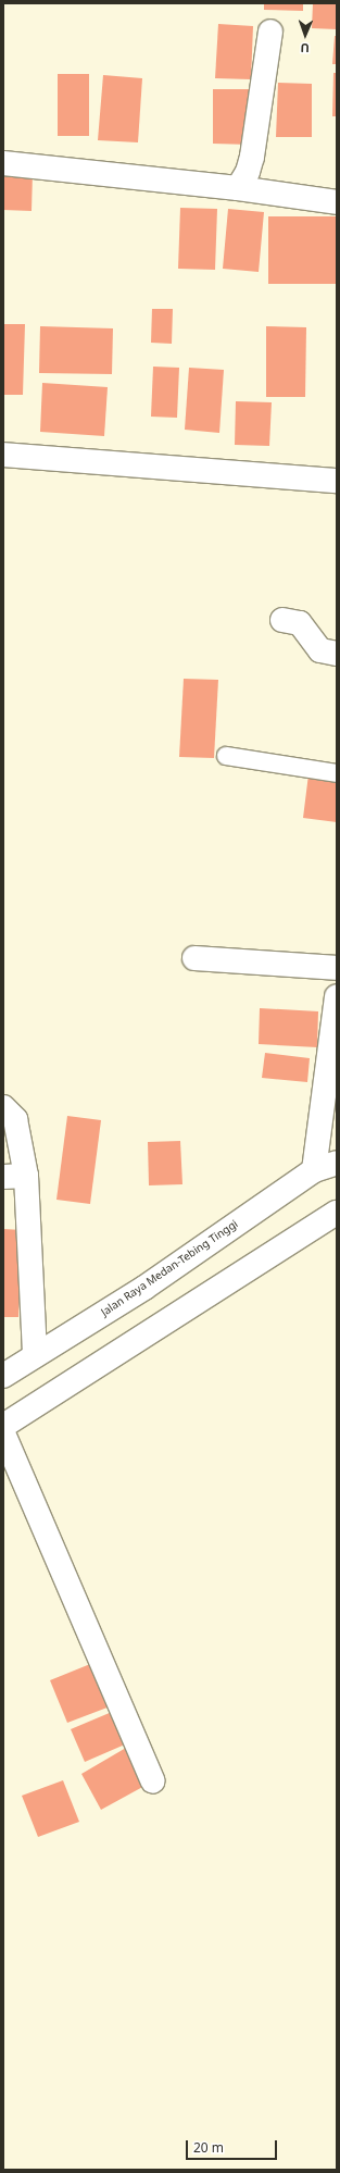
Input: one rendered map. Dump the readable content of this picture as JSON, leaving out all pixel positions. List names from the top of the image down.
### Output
{
  "streets": {
    "main road": ["Jalan Raya Medan-Tebing Tinggi"]
  },
  "scale_bar": "20 m",
  "north": "bottom"
}
